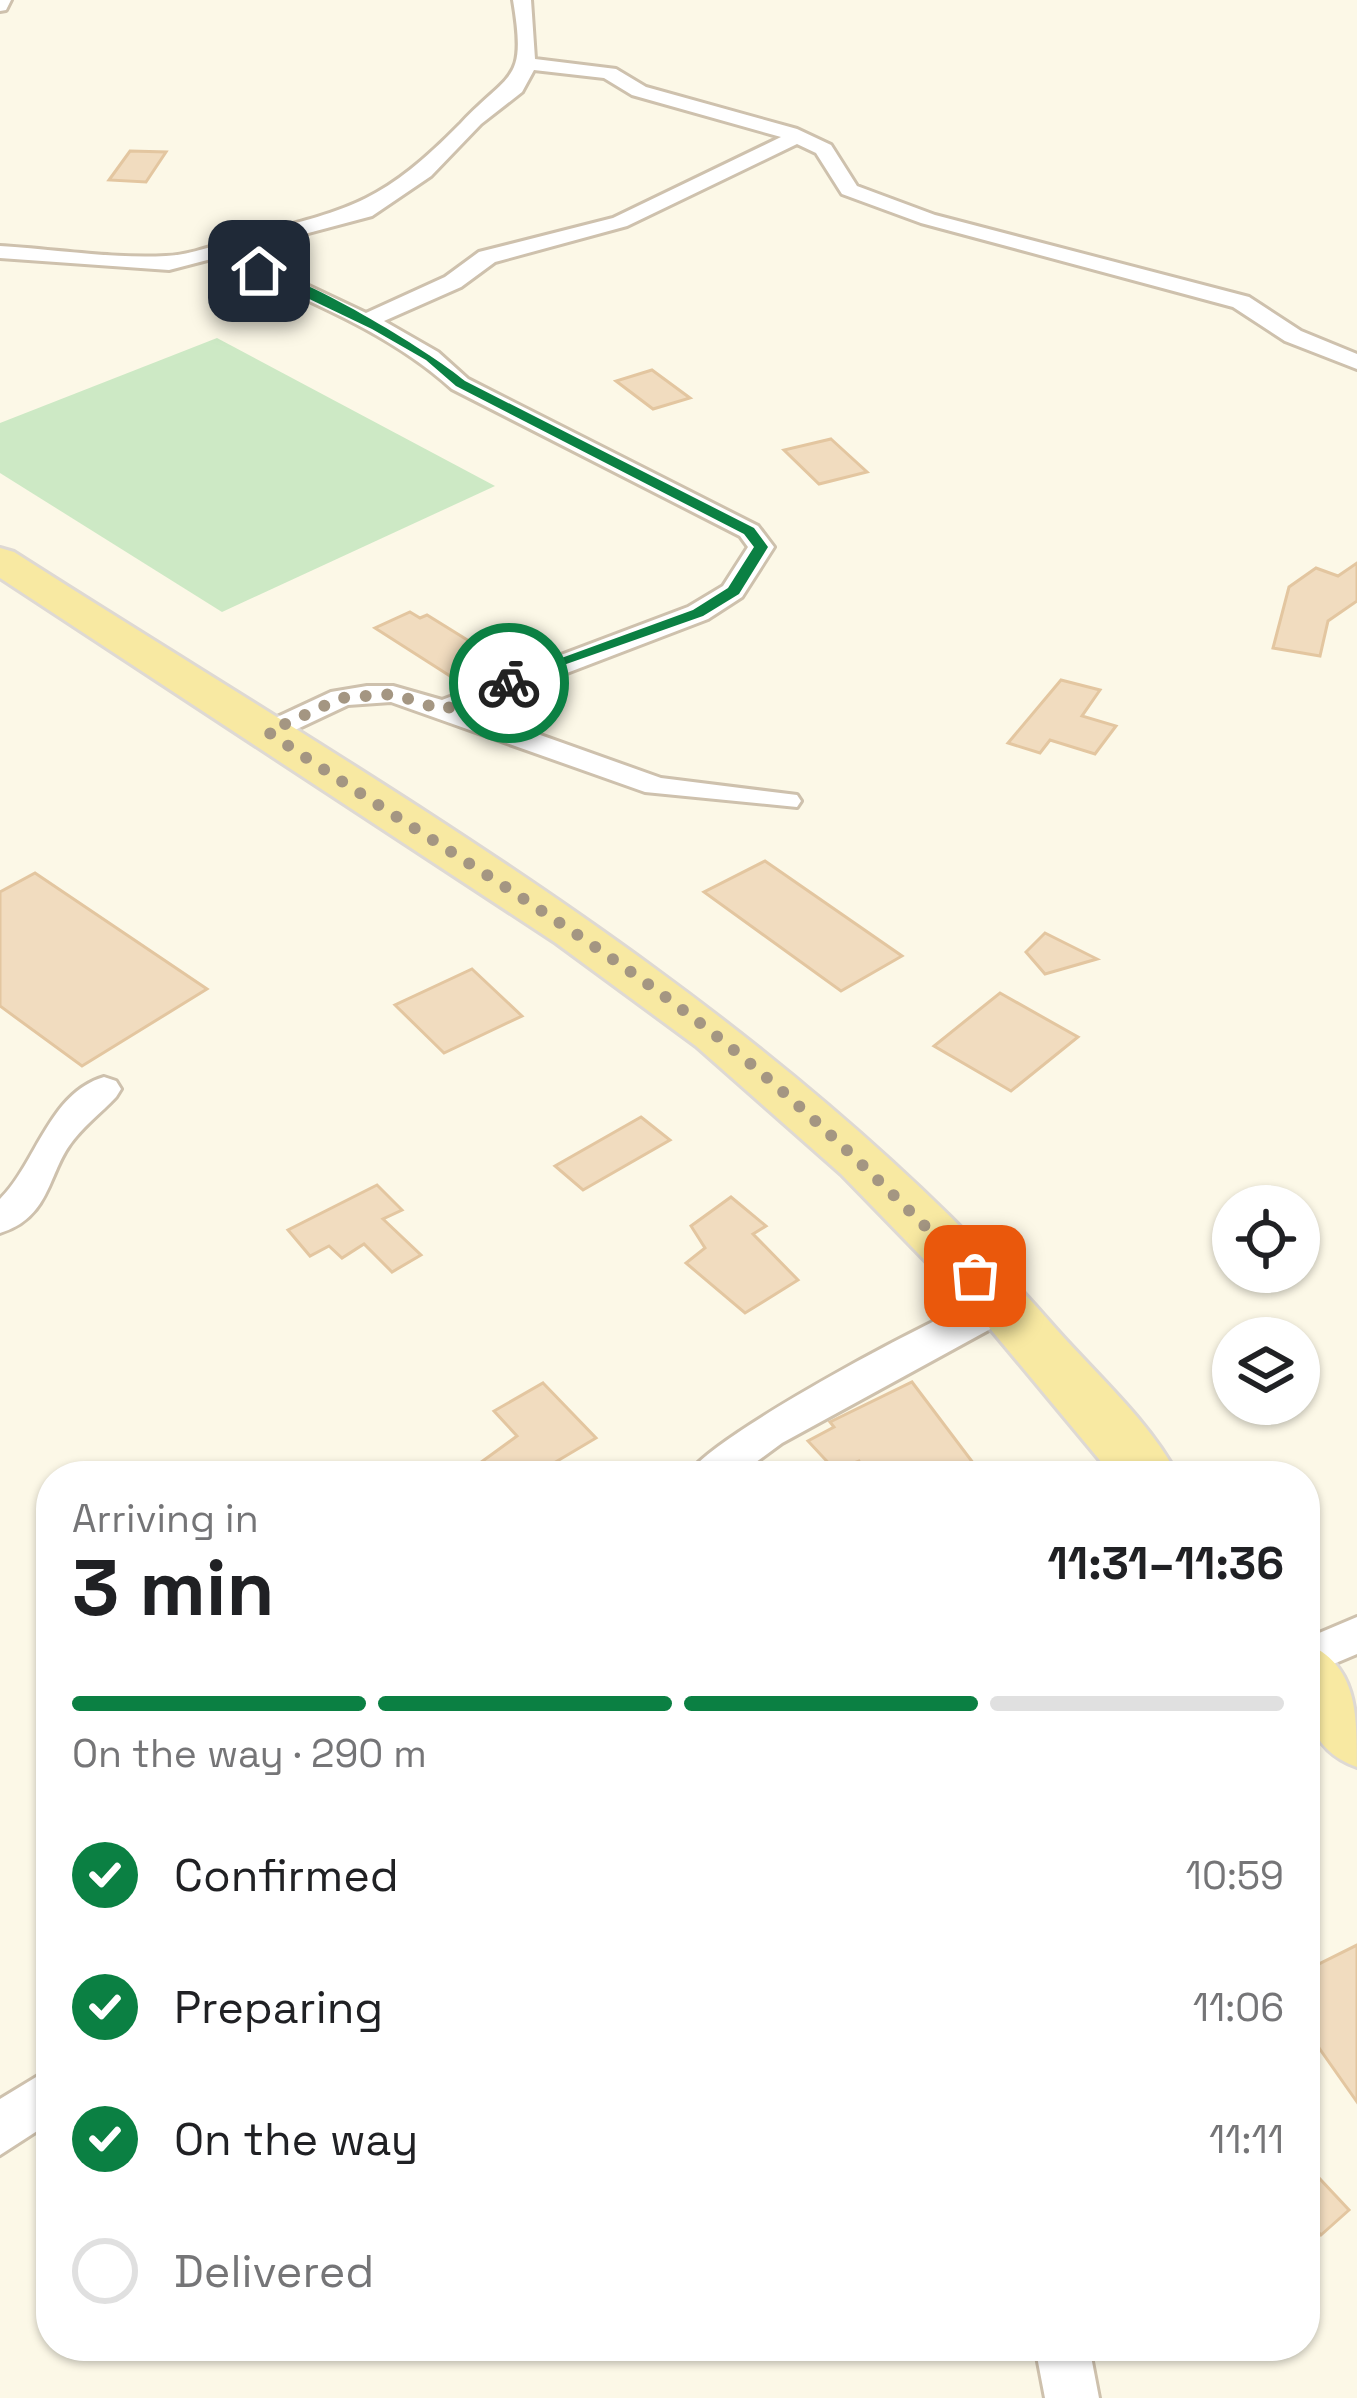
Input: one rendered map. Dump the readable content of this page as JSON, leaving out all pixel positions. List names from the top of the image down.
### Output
{
  "page": {
    "heading": ["3 min", "Arriving in", "11:31–11:36"],
    "bar": "On the way · 290 m",
    "list": [
      ["Confirmed", "10:59"],
      ["Preparing", "11:06"],
      ["On the way", "11:11"],
      "Delivered"
    ]
  }
}
